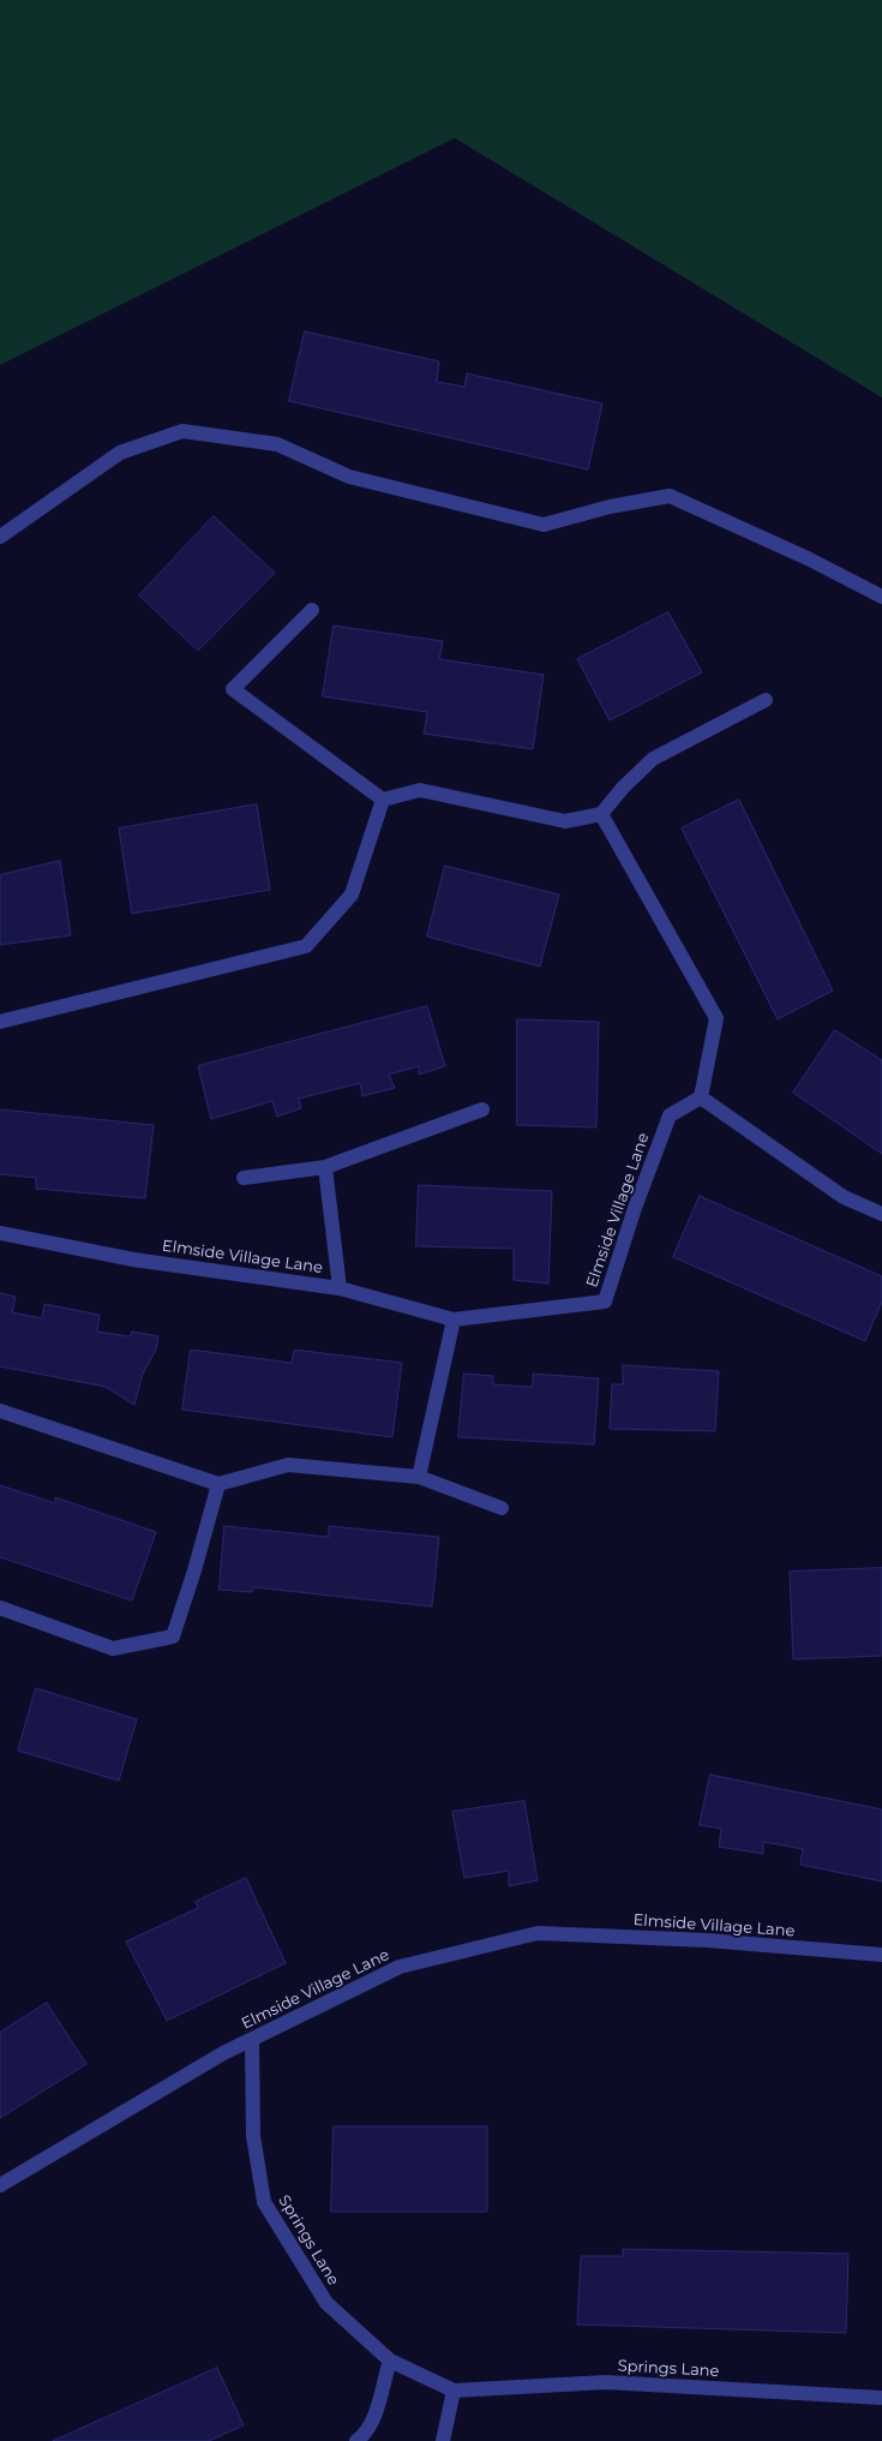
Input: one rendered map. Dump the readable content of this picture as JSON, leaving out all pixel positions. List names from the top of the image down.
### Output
{
  "streets": {
    "street": ["Elmside Village Lane", "Springs Lane"]
  },
  "crossings": [
    ["Elmside Village Lane", "Springs Lane"]
  ]
}
